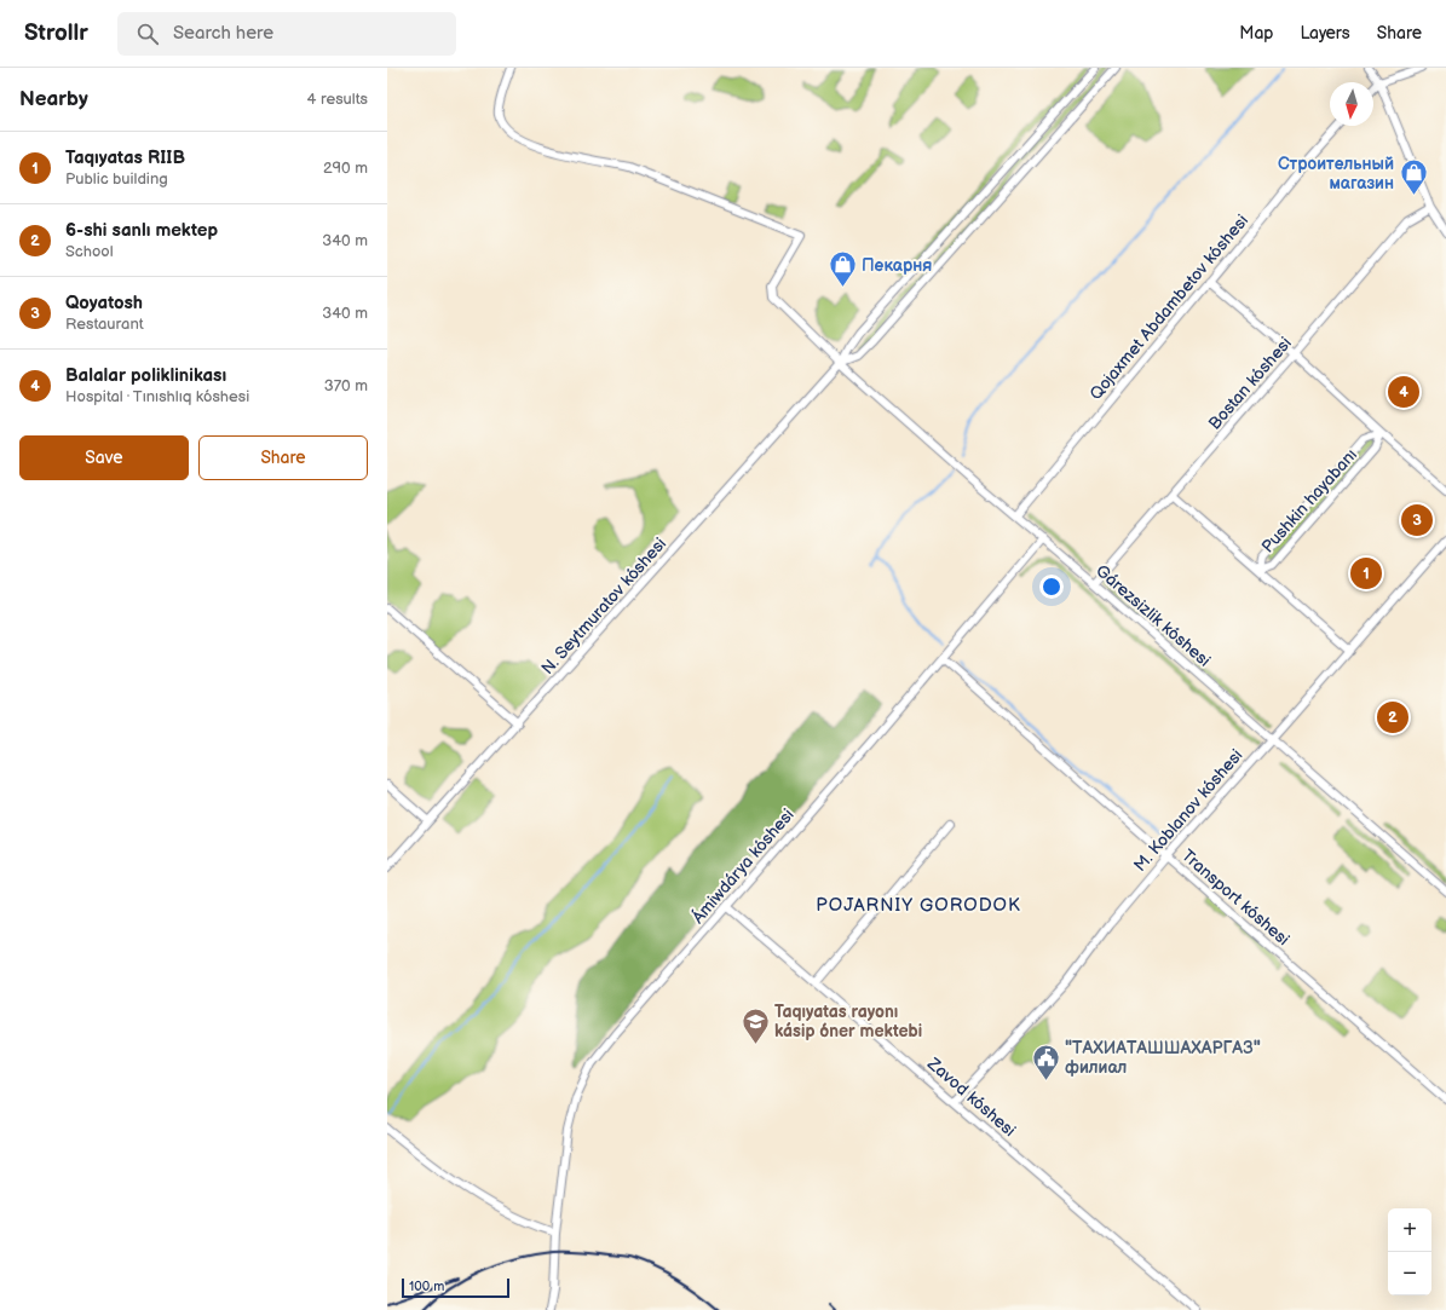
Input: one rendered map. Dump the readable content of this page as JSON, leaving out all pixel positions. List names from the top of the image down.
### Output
{
  "streets": {
    "street": [
      "Qojaxmet Abdambetov kóshesi",
      "Bostan kóshesi",
      "Pushkin hayabanı",
      "N. Seytmuratov kóshesi",
      "Gárezsizlik kóshesi",
      "M. Koblanov kóshesi",
      "Ámiwdárya kóshesi",
      "Transport kóshesi",
      "Zavod kóshesi"
    ]
  },
  "crossings": [
    ["Qojaxmet Abdambetov kóshesi", "Gárezsizlik kóshesi"],
    ["Bostan kóshesi", "Gárezsizlik kóshesi"],
    ["N. Seytmuratov kóshesi", "Gárezsizlik kóshesi"],
    ["Gárezsizlik kóshesi", "M. Koblanov kóshesi"],
    ["Gárezsizlik kóshesi", "Ámiwdárya kóshesi"],
    ["M. Koblanov kóshesi", "Transport kóshesi"],
    ["M. Koblanov kóshesi", "Zavod kóshesi"],
    ["Ámiwdárya kóshesi", "Transport kóshesi"],
    ["Ámiwdárya kóshesi", "Zavod kóshesi"]
  ],
  "districts": ["POJARNIY GORODOK"],
  "places": {
    "shop": ["Строительный магазин", "Пекарня"],
    "school or university": ["Taqıyatas rayonı kásip óner mektebi"],
    "public building": ["\"ТАХИАТАШШАХАРГАЗ\" филиал"]
  },
  "scale_bar": "100 m",
  "north": "bottom",
  "page": {
    "header": "Strollr",
    "search": "Search here",
    "nav": ["Map", "Layers", "Share"],
    "heading": ["Nearby", "4 results"],
    "list": [
      {
        "mark": "1",
        "name": "Taqıyatas RIIB",
        "note": "Public building",
        "value": "290 m"
      },
      {
        "mark": "2",
        "name": "6-shi sanlı mektep",
        "note": "School",
        "value": "340 m"
      },
      {
        "mark": "3",
        "name": "Qoyatosh",
        "note": "Restaurant",
        "value": "340 m"
      },
      {
        "mark": "4",
        "name": "Balalar poliklinikası",
        "note": "Hospital · Tınıshlıq kóshesi",
        "value": "370 m"
      }
    ],
    "pins": [
      "4",
      "3",
      "1",
      "2"
    ],
    "buttons": ["Save", "Share"],
    "map_buttons": ["+", "−"],
    "scale": "100 m"
  }
}
